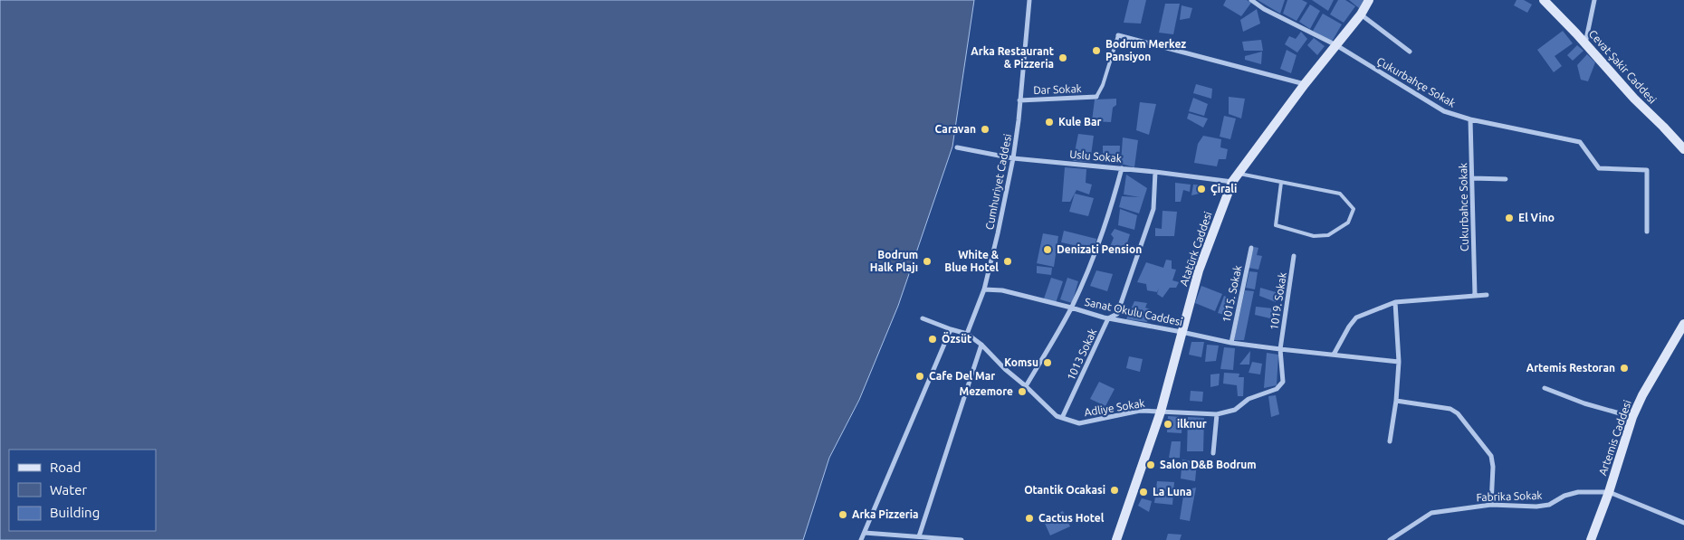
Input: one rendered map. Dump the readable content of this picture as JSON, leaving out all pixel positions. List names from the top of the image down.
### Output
{
  "streets": {
    "street": [
      "Cevat Şakir Caddesi",
      "Çukurbahçe Sokak",
      "Dar Sokak",
      "Uslu Sokak",
      "Cumhuriyet Caddesi",
      "Cukurbahce Sokak",
      "Atatürk Caddesi",
      "1015. Sokak",
      "1019. Sokak",
      "Sanat Okulu Caddesi",
      "1013 Sokak",
      "Adliye Sokak",
      "Artemis Caddesi",
      "Fabrika Sokak"
    ]
  },
  "crossings": [
    ["Çukurbahçe Sokak", "Cukurbahce Sokak"],
    ["Çukurbahçe Sokak", "Atatürk Caddesi"],
    ["Dar Sokak", "Cumhuriyet Caddesi"],
    ["Uslu Sokak", "Cumhuriyet Caddesi"],
    ["Uslu Sokak", "Atatürk Caddesi"],
    ["Uslu Sokak", "1013 Sokak"],
    ["Cumhuriyet Caddesi", "Sanat Okulu Caddesi"],
    ["Cumhuriyet Caddesi", "Adliye Sokak"],
    ["Atatürk Caddesi", "Sanat Okulu Caddesi"],
    ["Atatürk Caddesi", "Adliye Sokak"],
    ["1015. Sokak", "Sanat Okulu Caddesi"],
    ["1019. Sokak", "Sanat Okulu Caddesi"],
    ["1019. Sokak", "Adliye Sokak"],
    ["Sanat Okulu Caddesi", "1013 Sokak"],
    ["Sanat Okulu Caddesi", "Adliye Sokak"],
    ["1013 Sokak", "Adliye Sokak"],
    ["Artemis Caddesi", "Fabrika Sokak"]
  ],
  "places": [
    "Bodrum Merkez Pansiyon",
    "Arka Restaurant & Pizzeria",
    "Kule Bar",
    "Caravan",
    "Çirali",
    "El Vino",
    "Denizati Pension",
    "Bodrum Halk Plajı",
    "White & Blue Hotel",
    "Özsüt",
    "Komsu",
    "Artemis Restoran",
    "Cafe Del Mar",
    "Mezemore",
    "ilknur",
    "Salon D&B Bodrum",
    "Otantik Ocakasi",
    "La Luna",
    "Arka Pizzeria",
    "Cactus Hotel"
  ],
  "legend": ["Road", "Water", "Building"]
}
